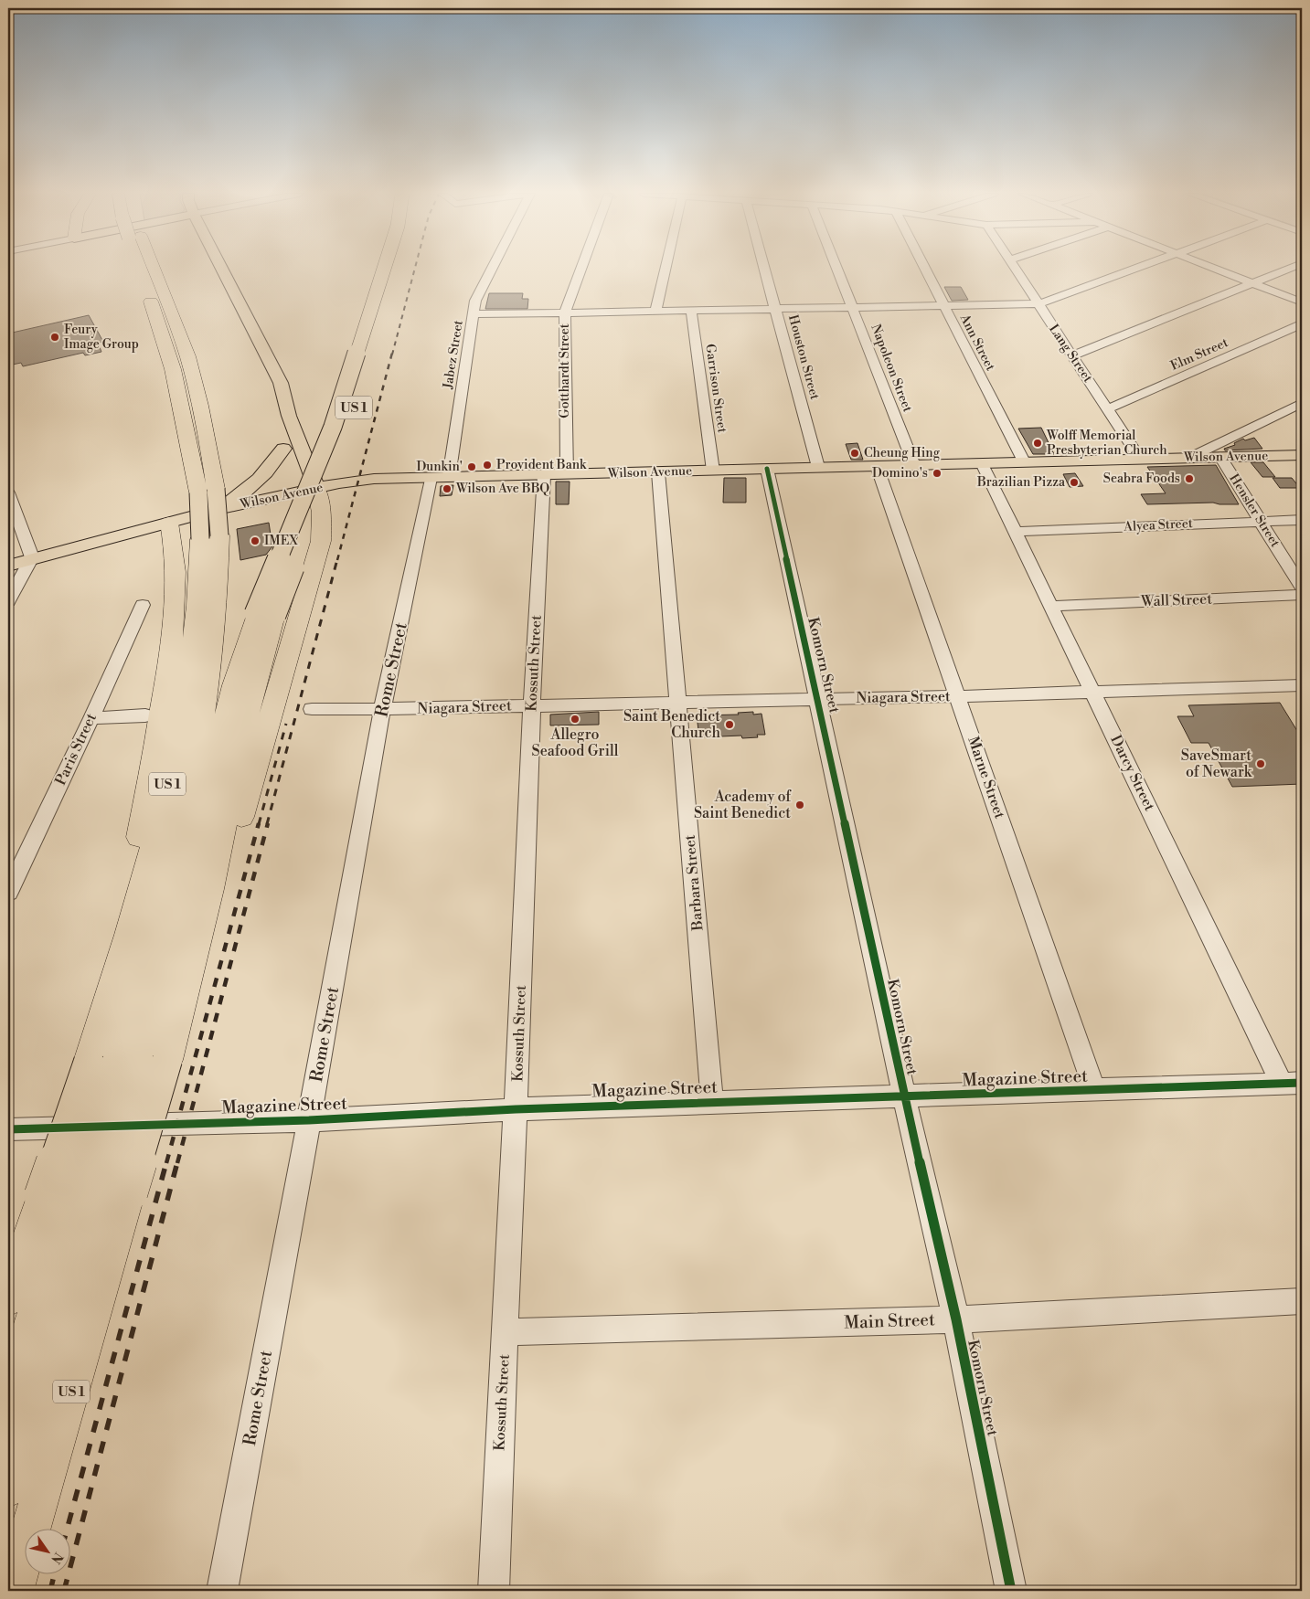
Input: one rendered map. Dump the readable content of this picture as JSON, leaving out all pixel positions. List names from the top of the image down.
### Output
{
  "streets": {
    "highway": ["US 1"],
    "main road": ["Wilson Avenue"],
    "street": [
      "Ann Street",
      "Lang Street",
      "Jabez Street",
      "Elm Street",
      "Houston Street",
      "Napoleon Street",
      "Gotthardt Street",
      "Garrison Street",
      "Hensler Street",
      "Alyea Street",
      "Wall Street",
      "Kossuth Street",
      "Komorn Street",
      "Rome Street",
      "Niagara Street",
      "Paris Street",
      "Darcy Street",
      "Marne Street",
      "Barbara Street",
      "Magazine Street",
      "Main Street"
    ]
  },
  "crossings": [
    ["Ann Street", "Wilson Avenue"],
    ["Lang Street", "Elm Street"],
    ["Lang Street", "Wilson Avenue"],
    ["Jabez Street", "Wilson Avenue"],
    ["Houston Street", "Wilson Avenue"],
    ["Napoleon Street", "Wilson Avenue"],
    ["Gotthardt Street", "Wilson Avenue"],
    ["Garrison Street", "Wilson Avenue"],
    ["Wilson Avenue", "Hensler Street"],
    ["Wilson Avenue", "Kossuth Street"],
    ["Wilson Avenue", "Komorn Street"],
    ["Wilson Avenue", "Rome Street"],
    ["Wilson Avenue", "Darcy Street"],
    ["Wilson Avenue", "Marne Street"],
    ["Wilson Avenue", "Barbara Street"],
    ["Hensler Street", "Alyea Street"],
    ["Alyea Street", "Darcy Street"],
    ["Wall Street", "Darcy Street"],
    ["Kossuth Street", "Niagara Street"],
    ["Kossuth Street", "Magazine Street"],
    ["Kossuth Street", "Main Street"],
    ["Komorn Street", "Niagara Street"],
    ["Komorn Street", "Magazine Street"],
    ["Komorn Street", "Main Street"],
    ["Rome Street", "Niagara Street"],
    ["Rome Street", "Magazine Street"],
    ["Niagara Street", "Darcy Street"],
    ["Niagara Street", "Marne Street"],
    ["Niagara Street", "Barbara Street"],
    ["Darcy Street", "Magazine Street"],
    ["Marne Street", "Magazine Street"],
    ["Barbara Street", "Magazine Street"]
  ],
  "places": [
    "Feury Image Group",
    "Wolff Memorial Presbyterian Church",
    "Cheung Hing",
    "Provident Bank",
    "Dunkin'",
    "Domino's",
    "Seabra Foods",
    "Brazilian Pizza",
    "Wilson Ave BBQ",
    "IMEX",
    "Allegro Seafood Grill",
    "Saint Benedict Church",
    "SaveSmart of Newark",
    "Academy of Saint Benedict"
  ],
  "north": "bottom right"
}
